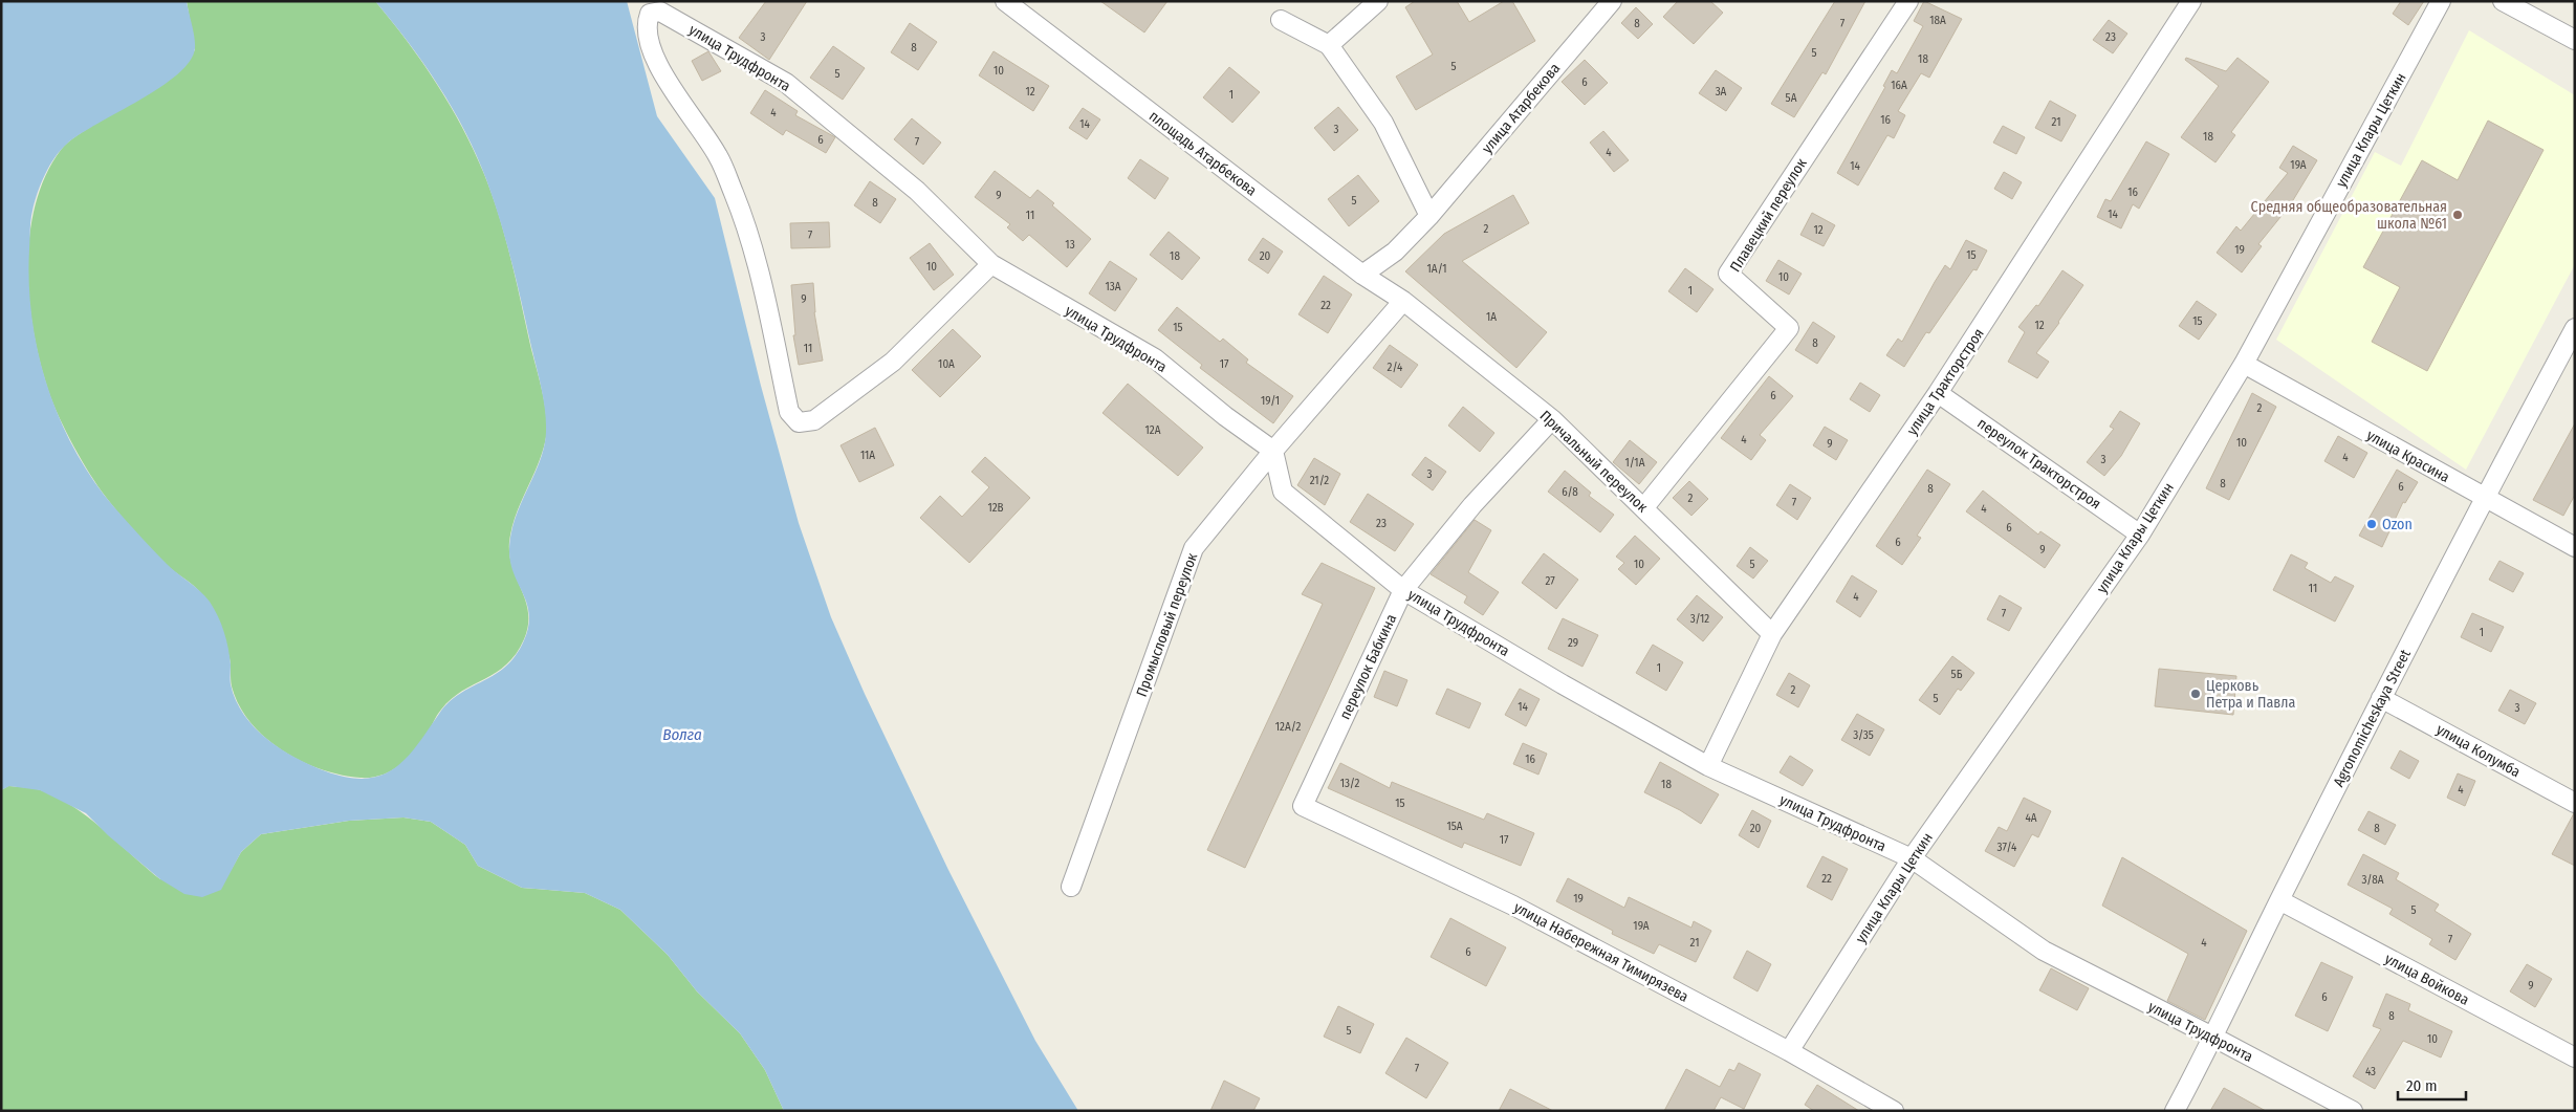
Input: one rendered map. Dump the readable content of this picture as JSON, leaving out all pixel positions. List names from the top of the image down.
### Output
{
  "streets": {
    "street": [
      "улица Трудфронта",
      "улица Атарбекова",
      "улица Клары Цеткин",
      "площадь Атарбекова",
      "Плавецкий переулок",
      "улица Тракторстроя",
      "улица Красина",
      "Причальный переулок",
      "переулок Тракторстроя",
      "Промысловый переулок",
      "переулок Бабкина",
      "Agronomicheskaya Street",
      "улица Колумба",
      "улица Набережная Тимирязева",
      "улица Войкова"
    ]
  },
  "crossings": [
    ["улица Трудфронта", "улица Клары Цеткин"],
    ["улица Трудфронта", "улица Тракторстроя"],
    ["улица Трудфронта", "Промысловый переулок"],
    ["улица Трудфронта", "переулок Бабкина"],
    ["улица Трудфронта", "Agronomicheskaya Street"],
    ["улица Атарбекова", "площадь Атарбекова"],
    ["улица Клары Цеткин", "улица Красина"],
    ["улица Клары Цеткин", "переулок Тракторстроя"],
    ["улица Клары Цеткин", "улица Набережная Тимирязева"],
    ["площадь Атарбекова", "Причальный переулок"],
    ["площадь Атарбекова", "Промысловый переулок"],
    ["Плавецкий переулок", "Причальный переулок"],
    ["улица Тракторстроя", "Причальный переулок"],
    ["улица Тракторстроя", "переулок Тракторстроя"],
    ["улица Красина", "Agronomicheskaya Street"],
    ["Причальный переулок", "Промысловый переулок"],
    ["Причальный переулок", "переулок Бабкина"],
    ["переулок Бабкина", "улица Набережная Тимирязева"],
    ["Agronomicheskaya Street", "улица Колумба"],
    ["Agronomicheskaya Street", "улица Войкова"]
  ],
  "water": ["Волга"],
  "places": ["Средняя общеобразовательная школа №61", "Ozon", "Церковь Петра и Павла"],
  "house_numbers": [
    "18А",
    "8",
    "7",
    "3",
    "23",
    "8",
    "5",
    "18",
    "5",
    "10",
    "5",
    "6",
    "16А",
    "12",
    "3А",
    "1",
    "5А",
    "4",
    "16",
    "21",
    "14",
    "3",
    "18",
    "6",
    "7",
    "4",
    "19А",
    "14",
    "16",
    "9",
    "5",
    "8",
    "14",
    "11",
    "2",
    "12",
    "7",
    "13",
    "19",
    "15",
    "18",
    "20",
    "10",
    "1А/1",
    "10",
    "13А",
    "1",
    "9",
    "22",
    "1А",
    "15",
    "12",
    "15",
    "8",
    "11",
    "10А",
    "17",
    "2/4",
    "6",
    "19/1",
    "2",
    "12А",
    "4",
    "10",
    "9",
    "11А",
    "4",
    "3",
    "1/1А",
    "3",
    "21/2",
    "8",
    "6",
    "8",
    "6/8",
    "2",
    "7",
    "12В",
    "4",
    "23",
    "6",
    "6",
    "9",
    "10",
    "5",
    "27",
    "11",
    "4",
    "7",
    "3/12",
    "1",
    "29",
    "1",
    "5Б",
    "2",
    "5",
    "14",
    "3",
    "12А/2",
    "3/35",
    "16",
    "13/2",
    "18",
    "4",
    "15",
    "4А",
    "15А",
    "20",
    "8",
    "17",
    "37/4",
    "22",
    "3/8А",
    "19",
    "5",
    "19А",
    "7",
    "21",
    "4",
    "6",
    "9",
    "6",
    "8",
    "5",
    "10",
    "7",
    "43"
  ],
  "scale_bar": "20 m"
}
